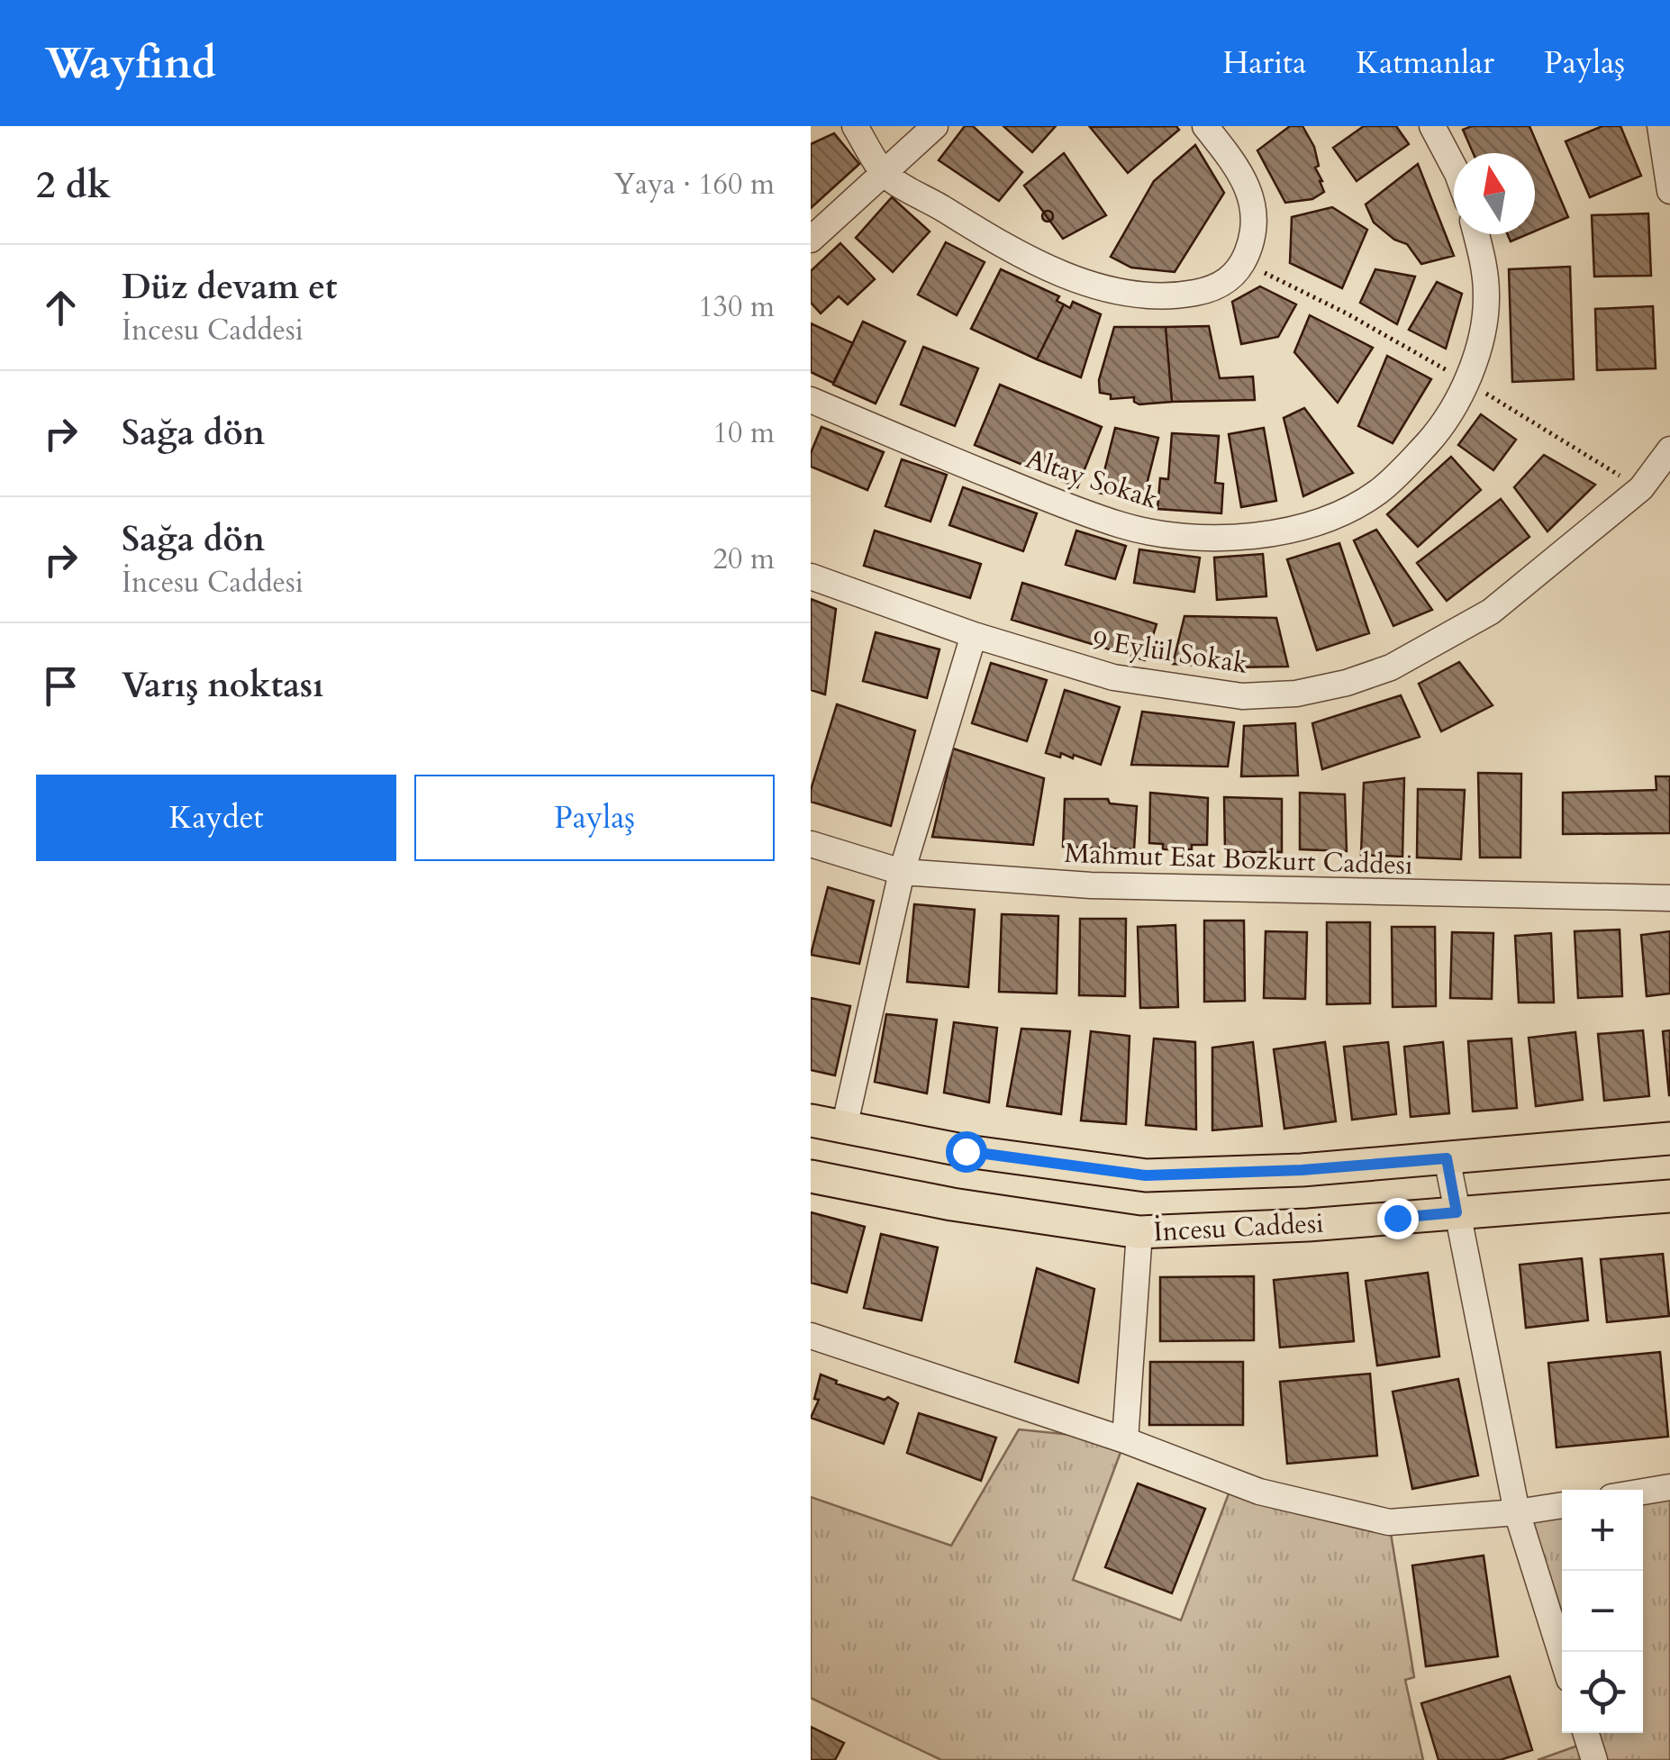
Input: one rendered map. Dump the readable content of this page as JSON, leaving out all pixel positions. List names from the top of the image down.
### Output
{
  "streets": {
    "main road": ["İncesu Caddesi"],
    "street": ["Altay Sokak", "9 Eylül Sokak", "Mahmut Esat Bozkurt Caddesi"]
  },
  "north": "top",
  "page": {
    "header": "Wayfind",
    "nav": ["Harita", "Katmanlar", "Paylaş"],
    "heading": ["2 dk", "Yaya · 160 m"],
    "list": [
      ["Düz devam et", "İncesu Caddesi", "130 m"],
      ["Sağa dön", "10 m"],
      ["Sağa dön", "İncesu Caddesi", "20 m"],
      "Varış noktası"
    ],
    "buttons": ["Kaydet", "Paylaş"],
    "map_buttons": ["+", "−"]
  }
}
